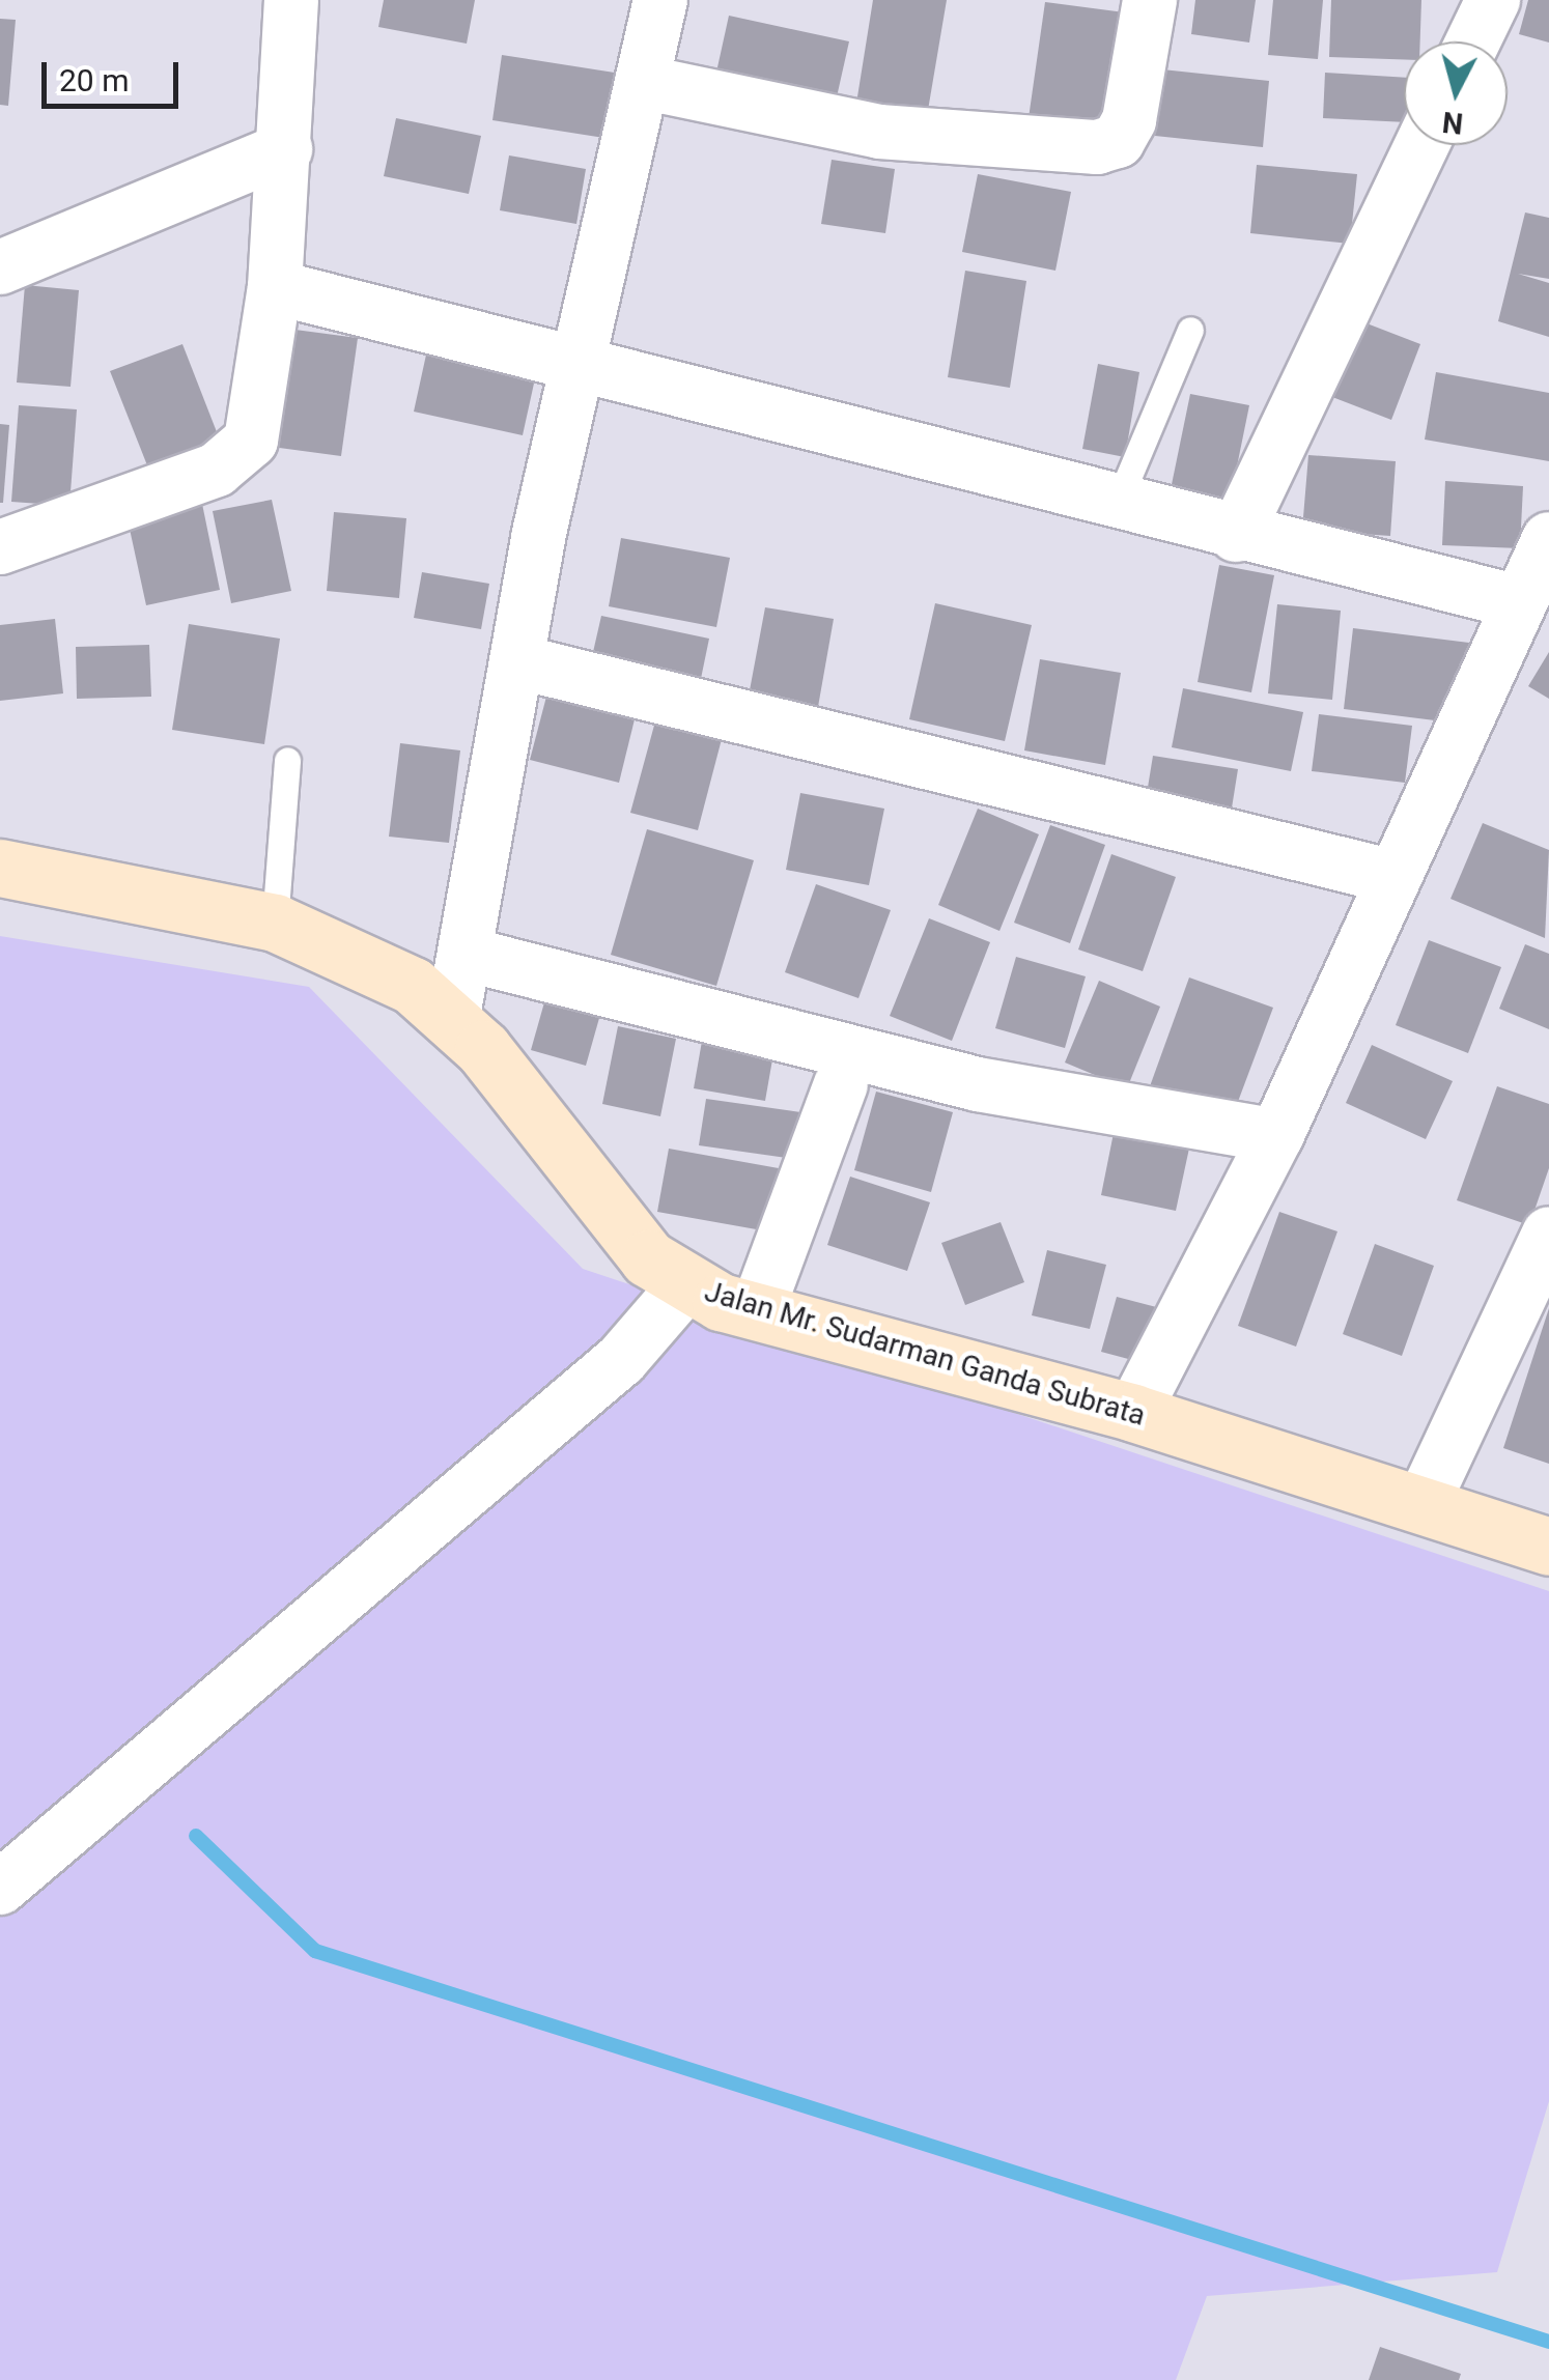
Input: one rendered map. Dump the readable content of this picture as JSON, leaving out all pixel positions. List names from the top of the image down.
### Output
{
  "streets": {
    "street": ["Jalan Mr. Sudarman Ganda Subrata"]
  },
  "scale_bar": "20 m",
  "north": "bottom"
}
